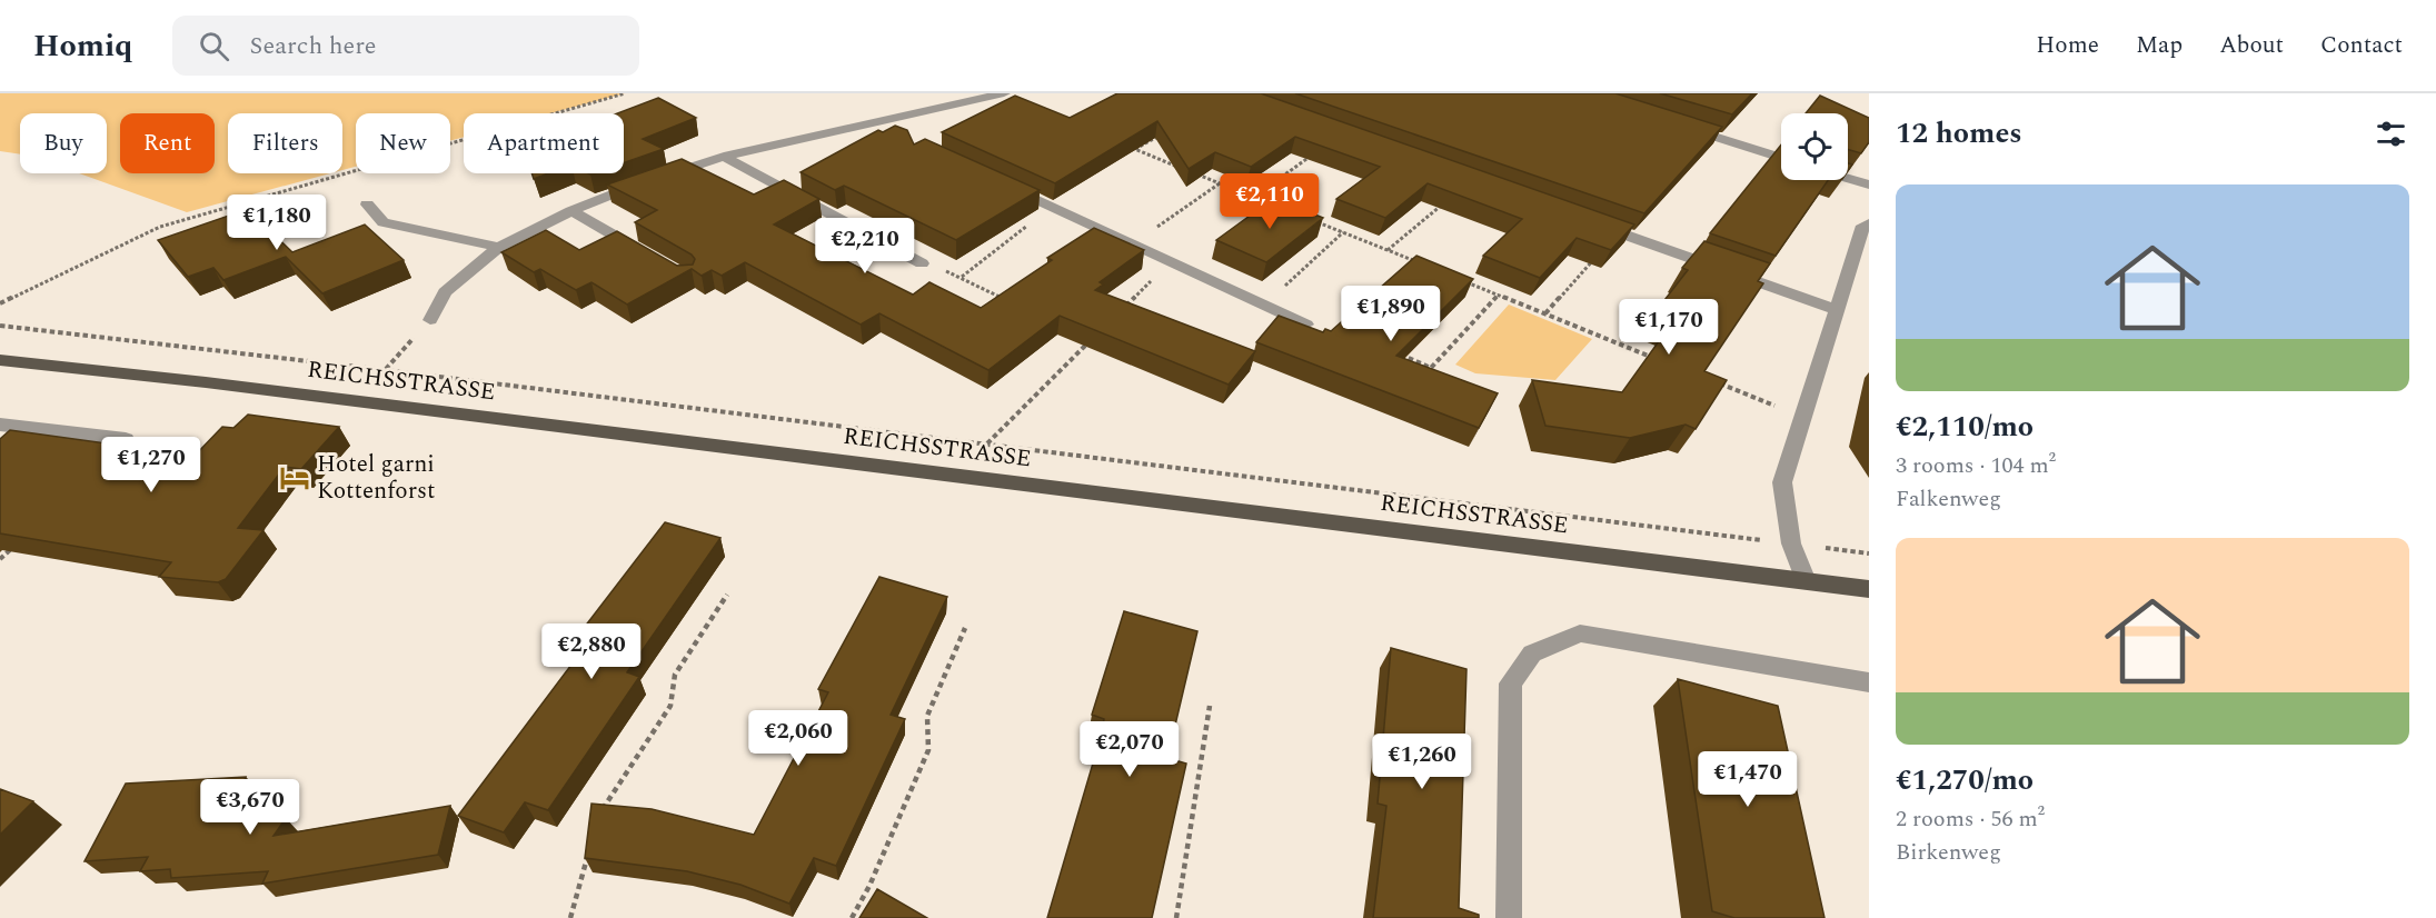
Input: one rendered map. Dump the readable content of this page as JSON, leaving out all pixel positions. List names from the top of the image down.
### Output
{
  "streets": {
    "main road": ["REICHSSTRASSE"]
  },
  "places": {
    "hotel": ["Hotel garni Kottenforst"]
  },
  "page": {
    "header": "Homiq",
    "search": "Search here",
    "nav": [
      "Home",
      "Map",
      "About",
      "Contact"
    ],
    "heading": "12 homes",
    "chip": [
      "Buy",
      "Rent",
      "Filters",
      "New",
      "Apartment"
    ],
    "price": [
      "€2,110",
      "€1,180",
      "€2,210",
      "€1,890",
      "€1,170",
      "€1,270",
      "€2,880",
      "€2,060",
      "€2,070",
      "€1,260",
      "€1,470",
      "€3,670"
    ],
    "list": [
      {
        "name": "€2,110/mo",
        "note": "3 rooms · 104 m² · Falkenweg"
      },
      {
        "name": "€1,270/mo",
        "note": "2 rooms · 56 m² · Birkenweg"
      }
    ]
  }
}
